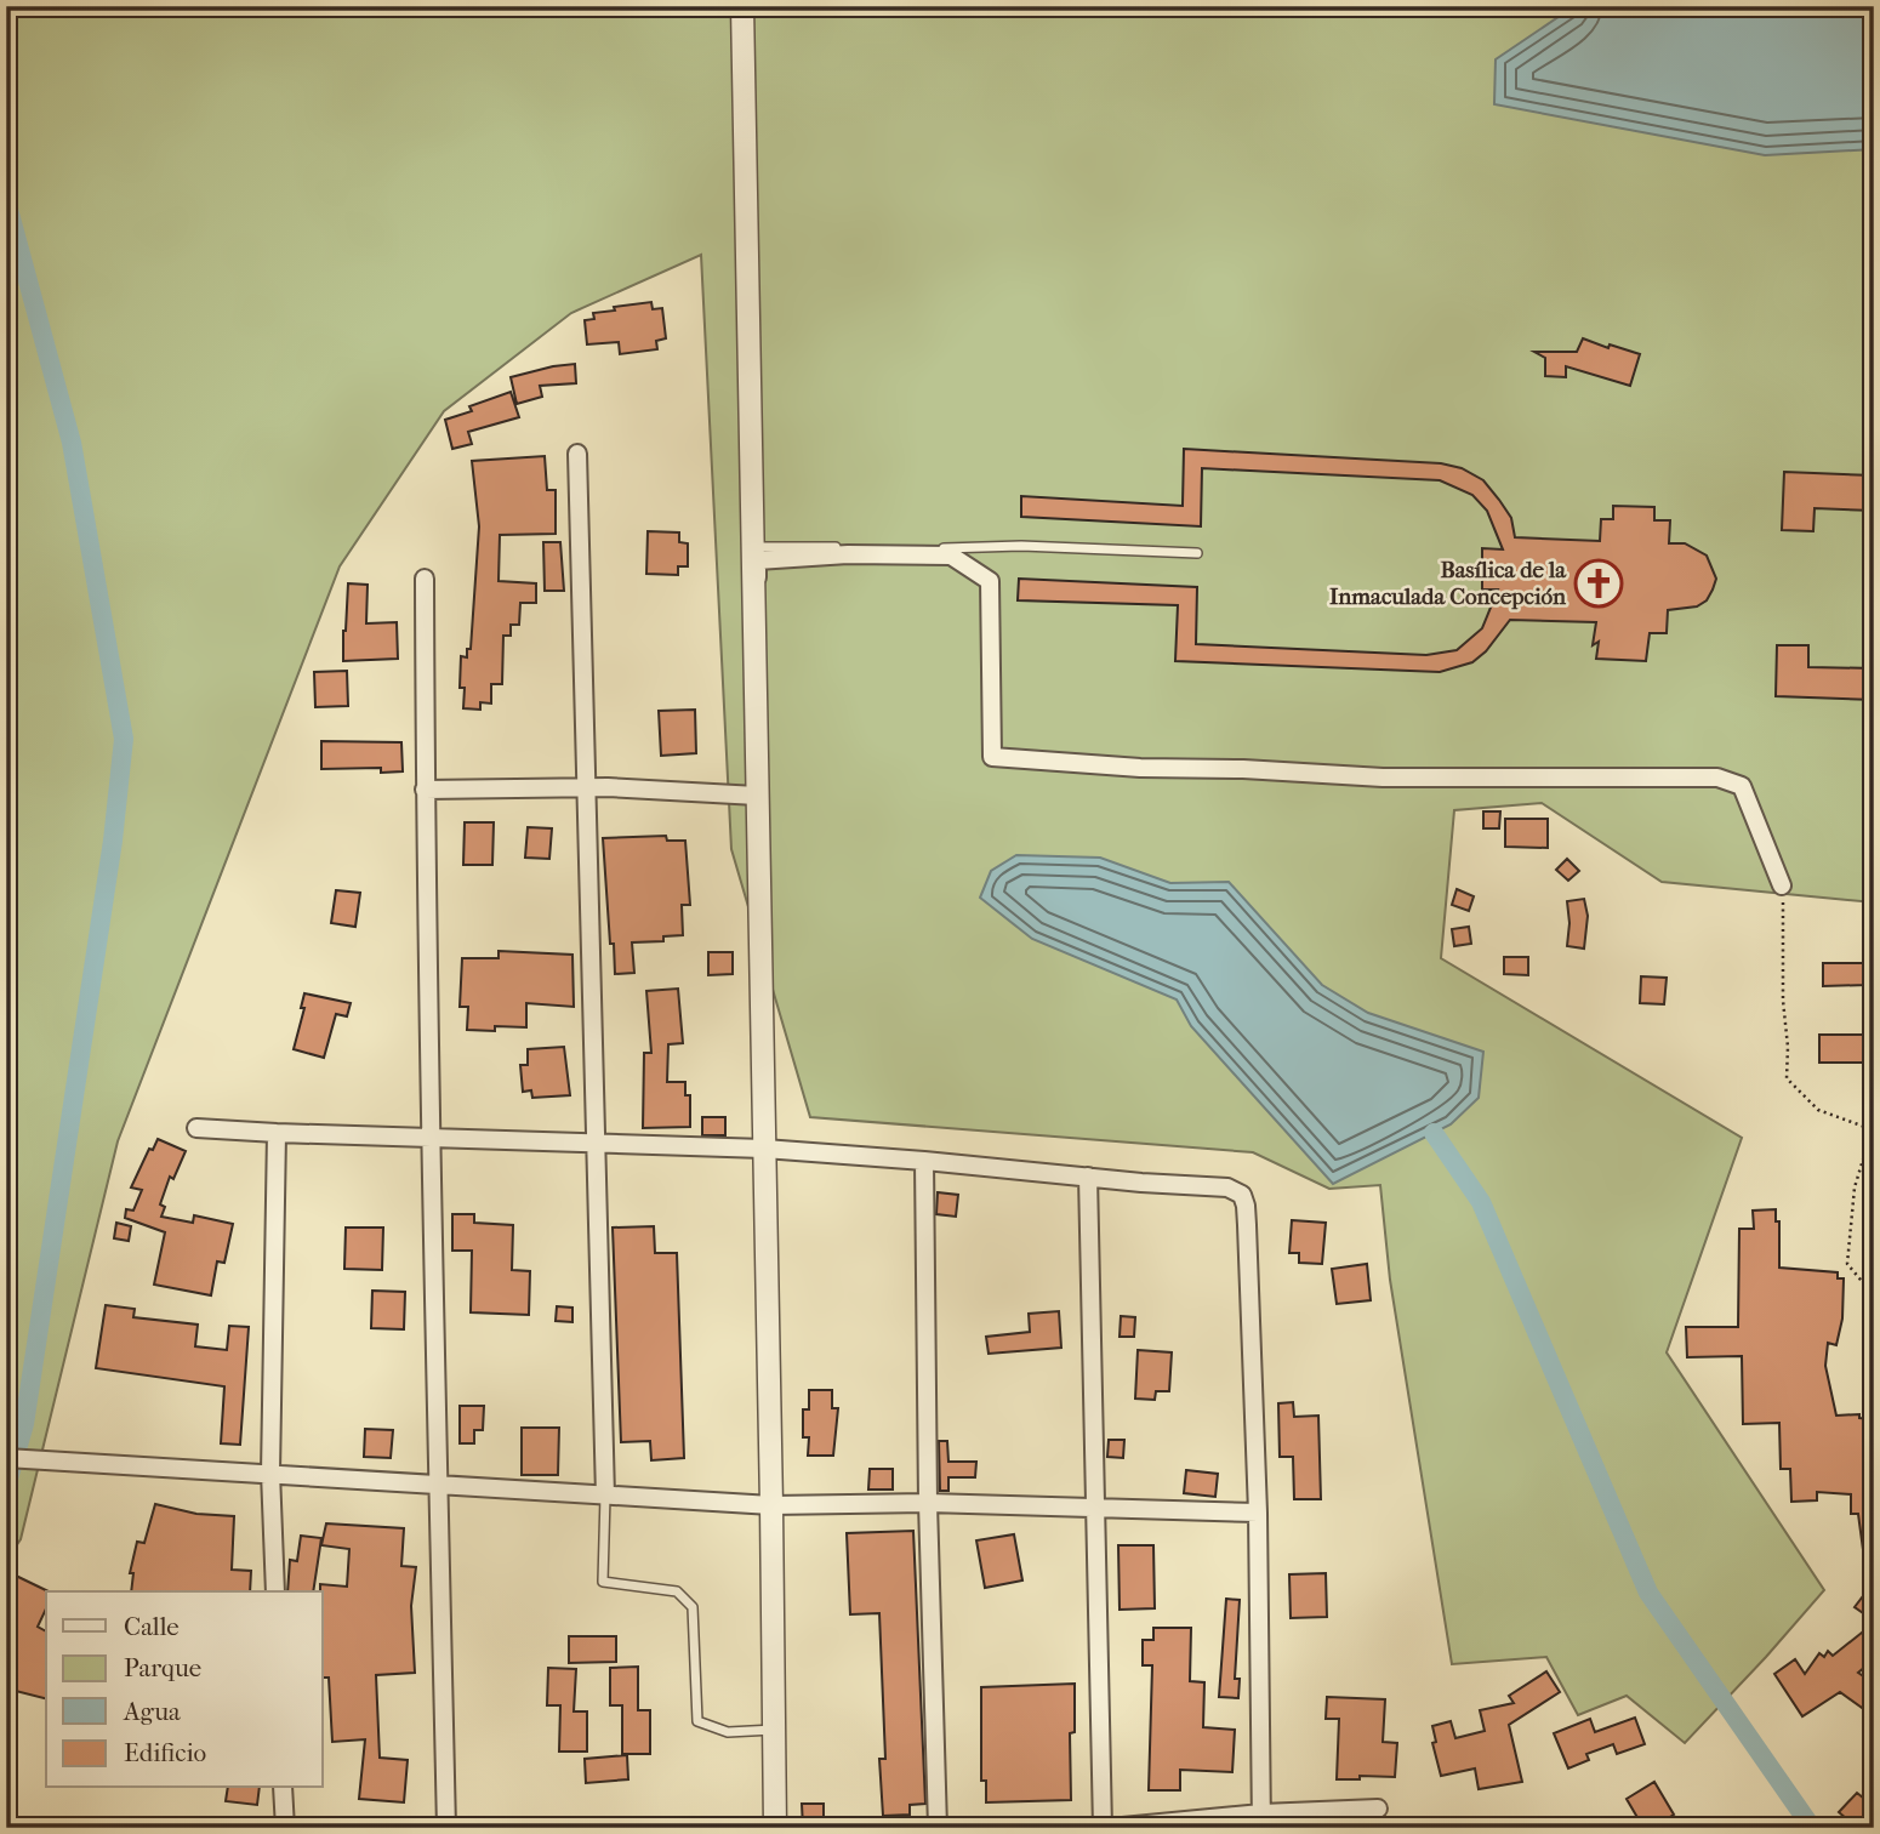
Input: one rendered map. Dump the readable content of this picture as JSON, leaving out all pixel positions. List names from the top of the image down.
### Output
{
  "places": {
    "church": ["Basílica de la Inmaculada Concepción"]
  },
  "legend": [
    "Calle",
    "Parque",
    "Agua",
    "Edificio"
  ]
}
